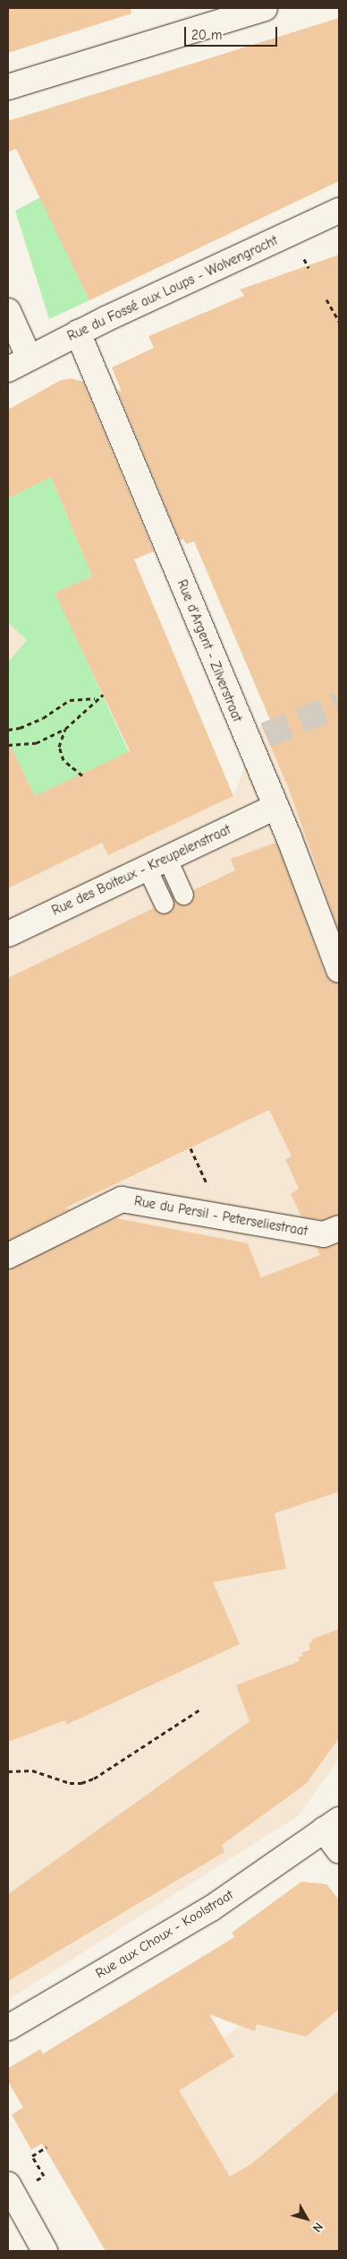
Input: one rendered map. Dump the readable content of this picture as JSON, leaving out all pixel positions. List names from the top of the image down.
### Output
{
  "streets": {
    "street": [
      "Rue du Fossé aux Loups - Wolvengracht",
      "Rue d'Argent - Zilverstraat",
      "Rue des Boiteux - Kreupelenstraat",
      "Rue du Persil - Peterseliestraat",
      "Rue aux Choux - Koolstraat"
    ]
  },
  "crossings": [
    ["Rue du Fossé aux Loups - Wolvengracht", "Rue d'Argent - Zilverstraat"],
    ["Rue d'Argent - Zilverstraat", "Rue des Boiteux - Kreupelenstraat"]
  ],
  "scale_bar": "20 m",
  "north": "bottom right"
}
